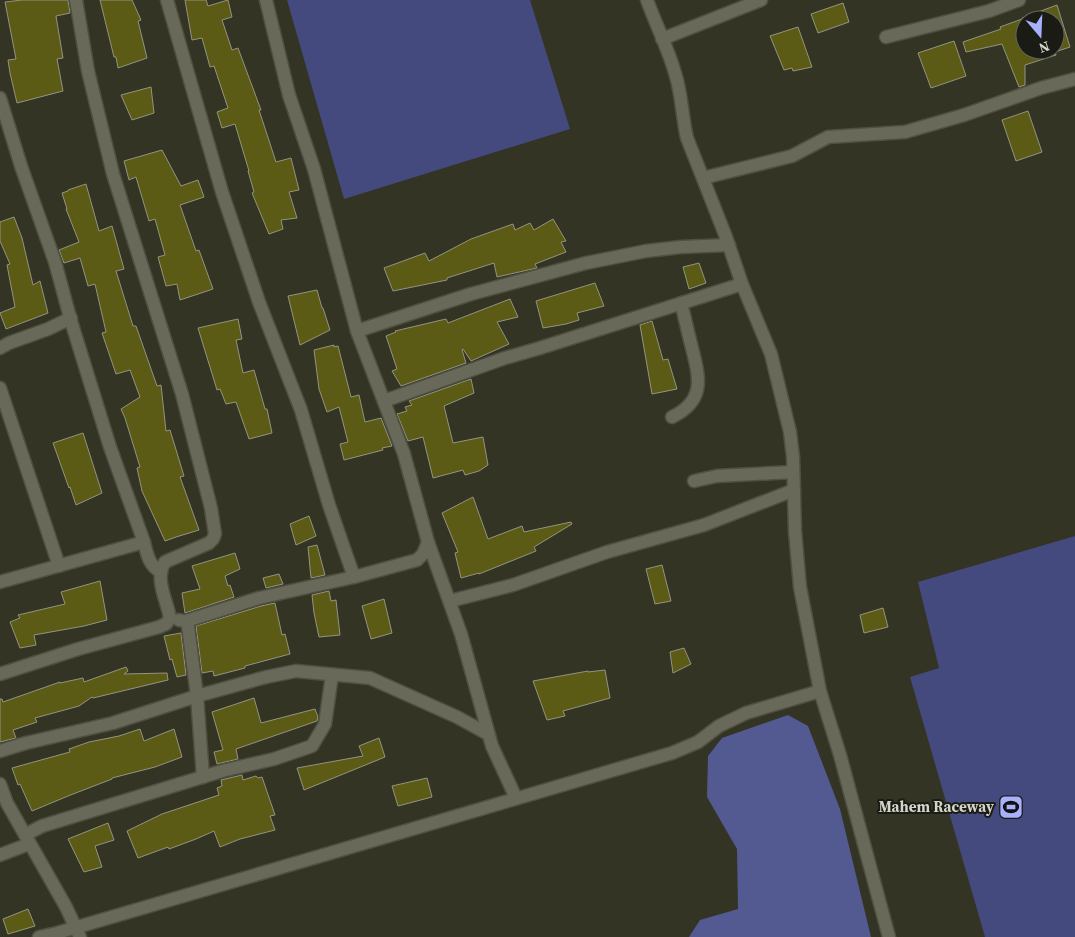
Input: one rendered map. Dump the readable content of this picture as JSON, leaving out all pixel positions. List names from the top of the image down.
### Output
{
  "places": {
    "sports": ["Mahem Raceway"]
  },
  "north": "bottom"
}
